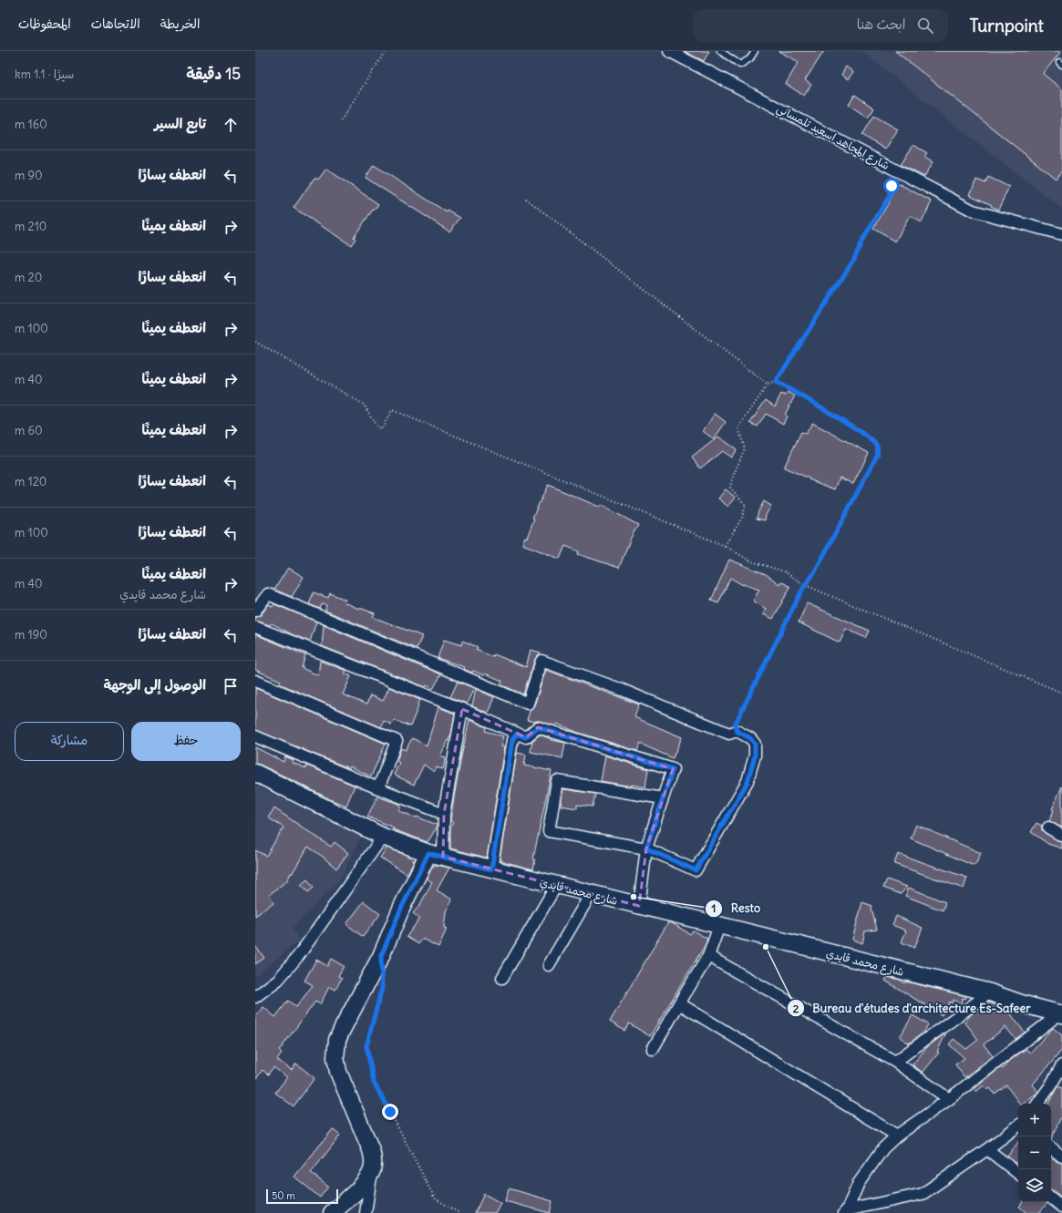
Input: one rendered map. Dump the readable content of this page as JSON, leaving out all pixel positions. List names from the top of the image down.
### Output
{
  "streets": {
    "main road": ["شارع محمد قايدي"],
    "street": ["شارع المجاهد اسعيد تلمساني"]
  },
  "places": ["Resto", "Bureau d'études d'architecture Es-Safeer"],
  "scale_bar": "50 m",
  "page": {
    "header": "Turnpoint",
    "search": "ابحث هنا",
    "nav": ["الخريطة", "الاتجاهات", "المحفوظات"],
    "heading": ["15 دقيقة", "سيرًا · 1.1 km"],
    "list": [
      ["تابع السير", "160 m"],
      ["انعطف يسارًا", "90 m"],
      ["انعطف يمينًا", "210 m"],
      ["انعطف يسارًا", "20 m"],
      ["انعطف يمينًا", "100 m"],
      ["انعطف يمينًا", "40 m"],
      ["انعطف يمينًا", "60 m"],
      ["انعطف يسارًا", "120 m"],
      ["انعطف يسارًا", "100 m"],
      ["انعطف يمينًا", "شارع محمد قايدي", "40 m"],
      ["انعطف يسارًا", "190 m"],
      "الوصول إلى الوجهة"
    ],
    "buttons": ["حفظ", "مشاركة"],
    "map_buttons": ["+", "−"],
    "scale": "50 m"
  }
}
